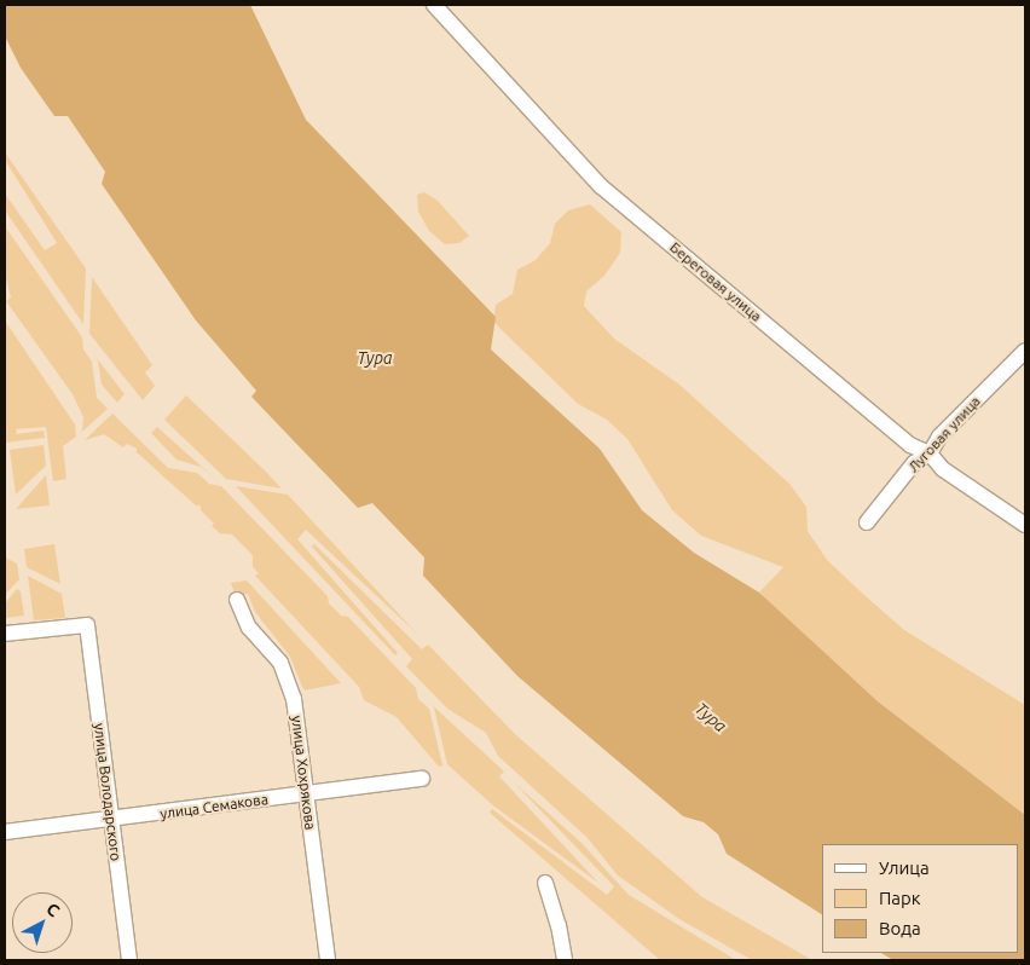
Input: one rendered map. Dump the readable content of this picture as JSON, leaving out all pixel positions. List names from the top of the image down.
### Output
{
  "streets": {
    "street": [
      "Береговая улица",
      "Луговая улица",
      "улица Хохрякова",
      "улица Володарского",
      "улица Семакова"
    ]
  },
  "crossings": [
    ["Береговая улица", "Луговая улица"],
    ["улица Хохрякова", "улица Семакова"],
    ["улица Володарского", "улица Семакова"]
  ],
  "water": ["Тура"],
  "legend": ["Улица", "Парк", "Вода"],
  "north": "top right"
}
